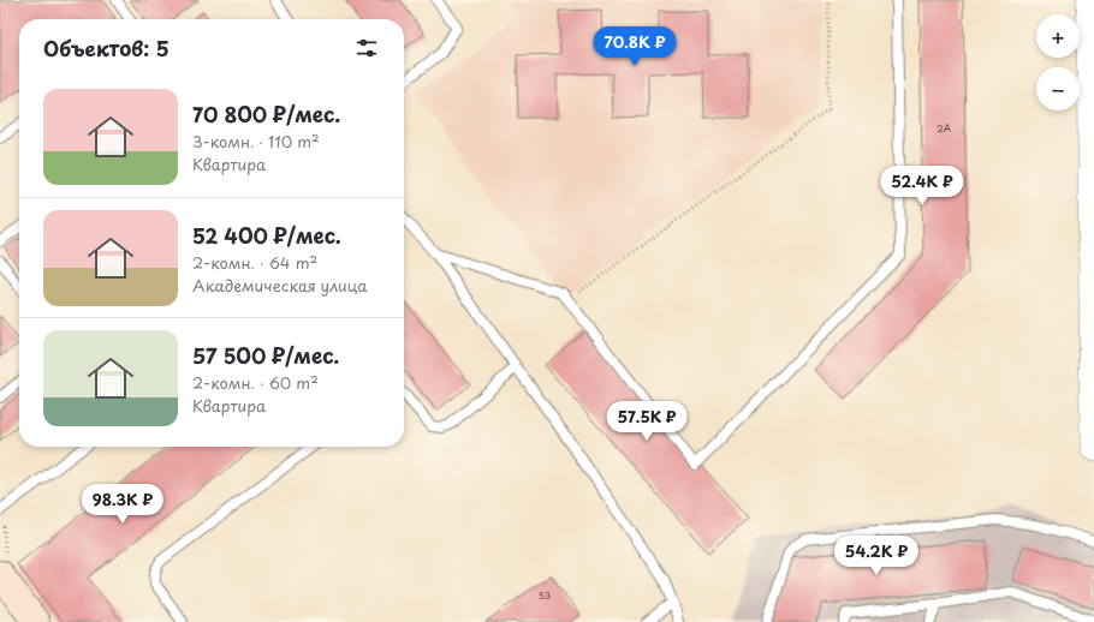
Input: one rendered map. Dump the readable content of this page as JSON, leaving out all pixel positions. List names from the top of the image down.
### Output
{
  "house_numbers": ["2А", "53"],
  "page": {
    "map_buttons": ["+", "−"],
    "heading": "Объектов: 5",
    "price": [
      "70.8K ₽",
      "52.4K ₽",
      "57.5K ₽",
      "98.3K ₽",
      "54.2K ₽"
    ],
    "list": [
      {
        "name": "70 800 ₽/мес.",
        "note": "3-комн. · 110 m² · Квартира"
      },
      {
        "name": "52 400 ₽/мес.",
        "note": "2-комн. · 64 m² · Академическая улица"
      },
      {
        "name": "57 500 ₽/мес.",
        "note": "2-комн. · 60 m² · Квартира"
      }
    ]
  }
}
